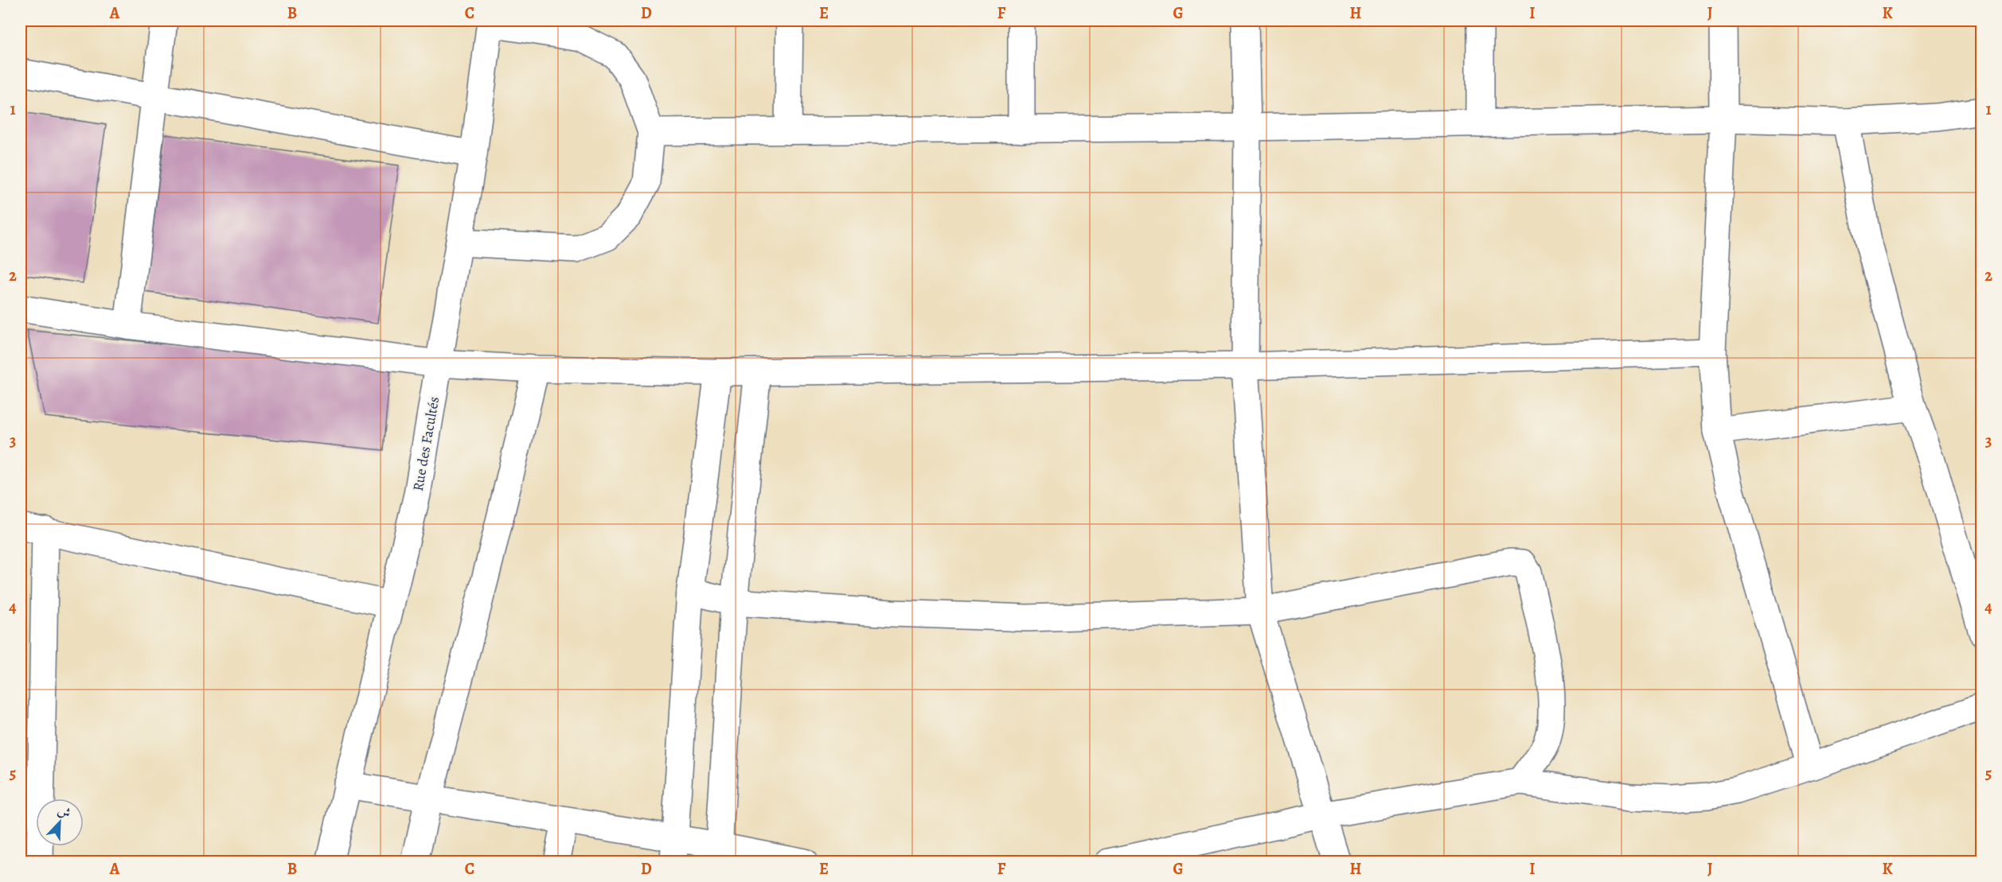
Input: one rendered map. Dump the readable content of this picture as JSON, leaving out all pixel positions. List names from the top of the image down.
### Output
{
  "streets": {
    "street": ["Rue des Facultés"]
  },
  "north": "top right",
  "grid": {
    "columns": [
      "A",
      "B",
      "C",
      "D",
      "E",
      "F",
      "G",
      "H",
      "I",
      "J",
      "K"
    ],
    "rows": [
      "1",
      "2",
      "3",
      "4",
      "5"
    ]
  }
}
